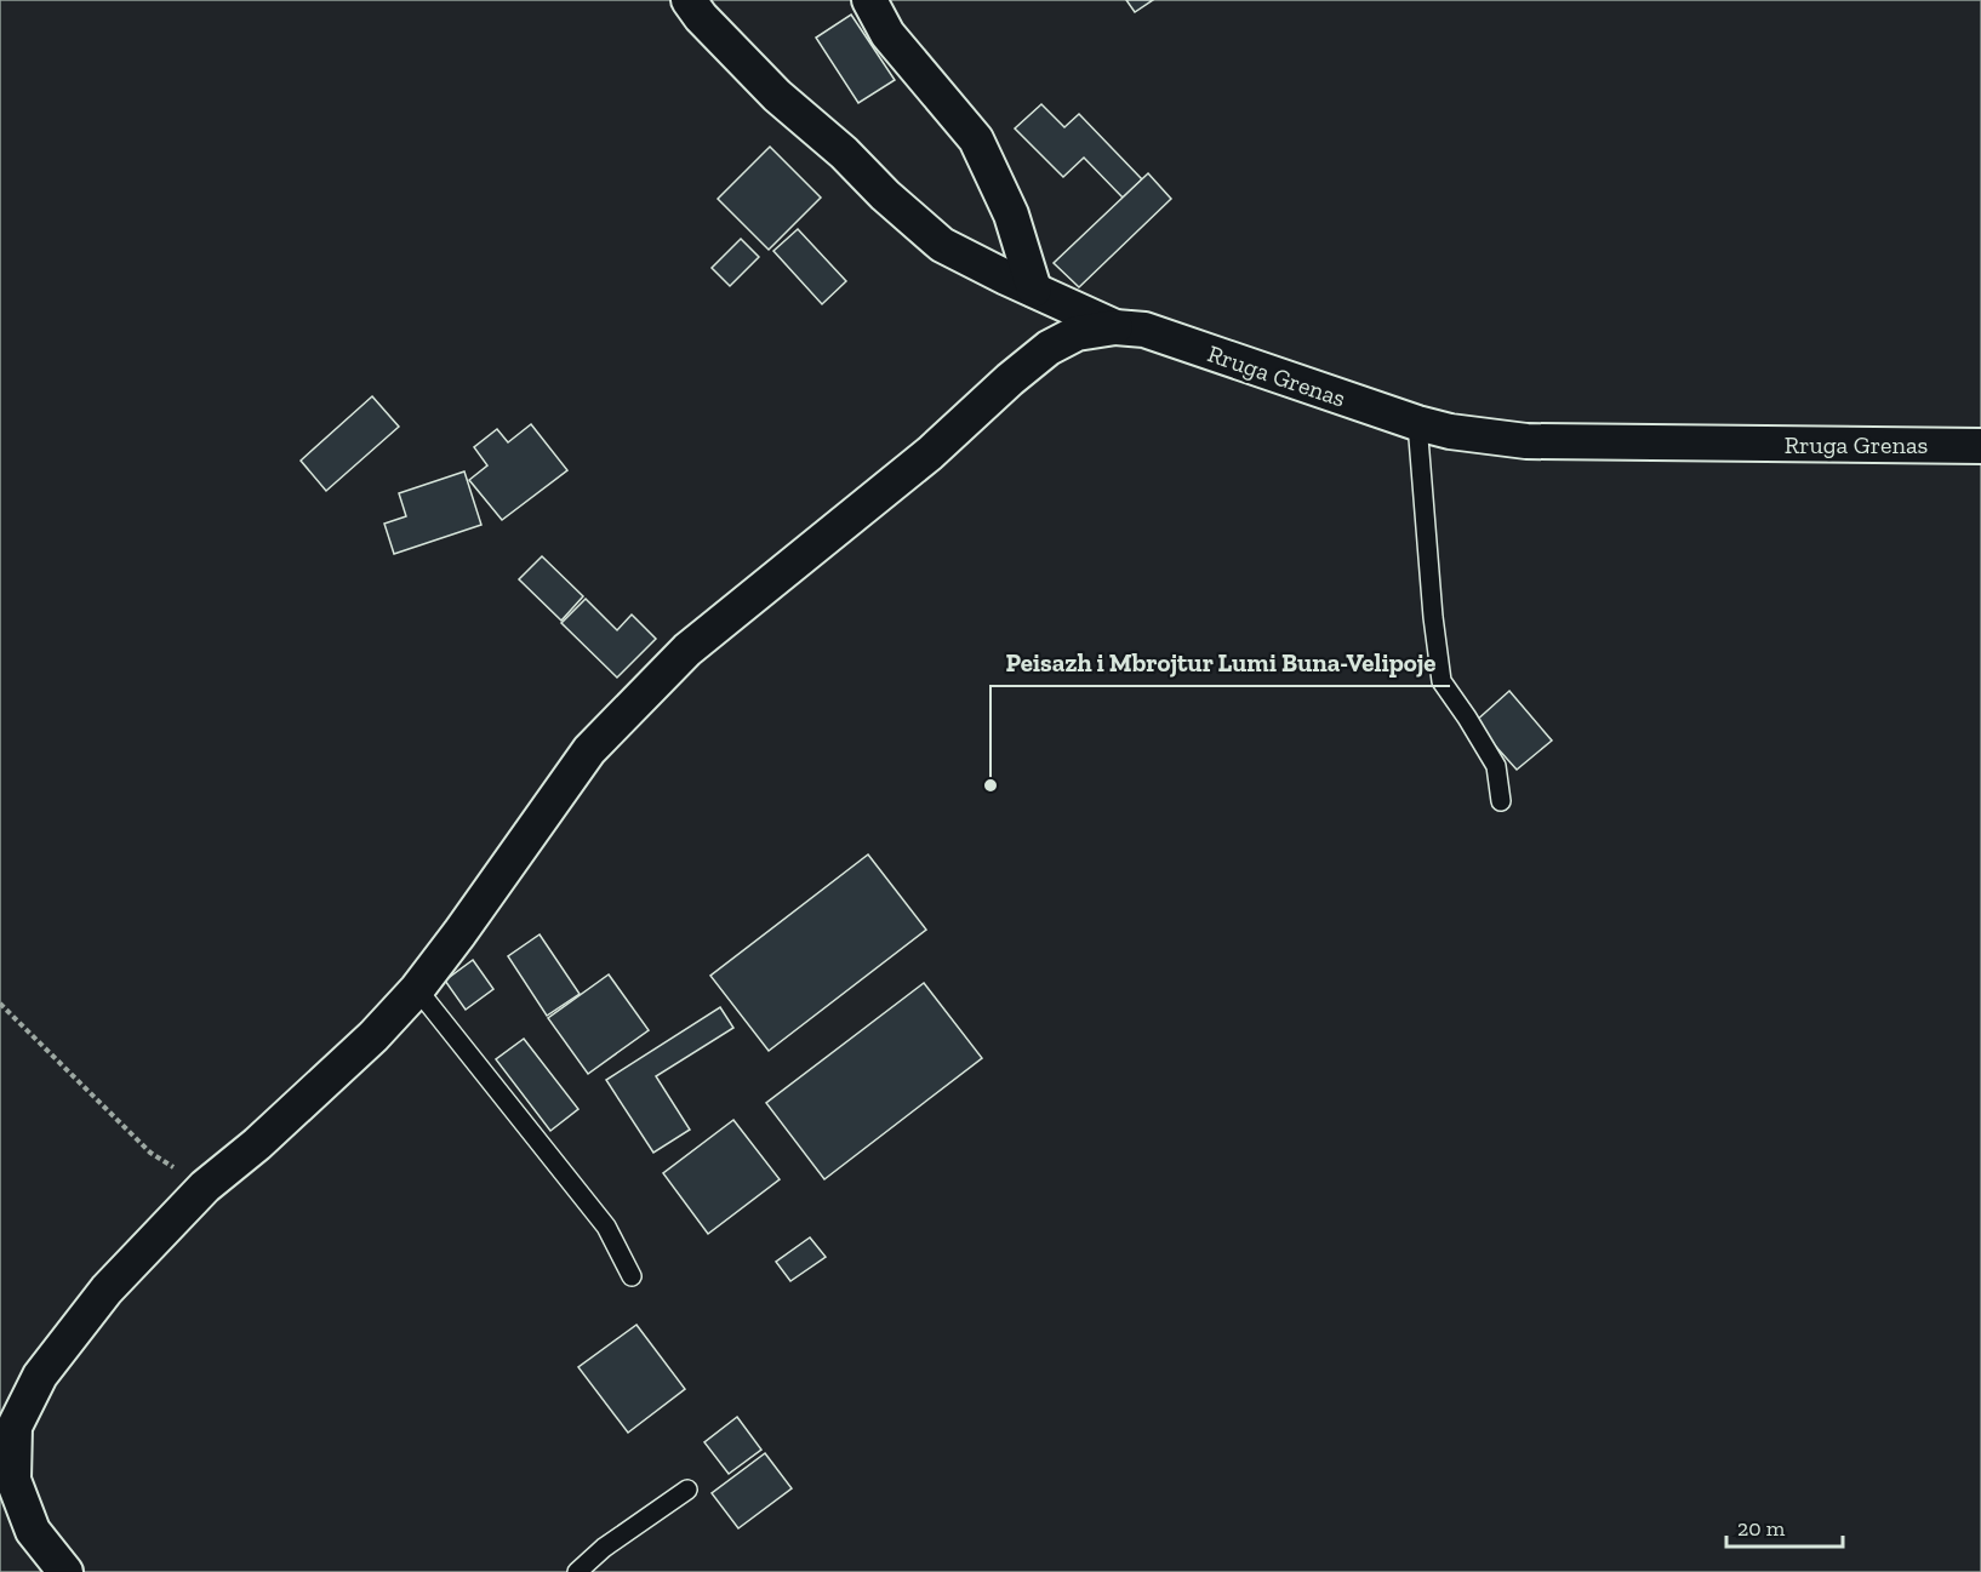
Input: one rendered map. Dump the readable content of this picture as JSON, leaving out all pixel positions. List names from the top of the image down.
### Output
{
  "streets": {
    "street": ["Rruga Grenas"]
  },
  "places": ["Peisazh i Mbrojtur Lumi Buna-Velipoje"],
  "scale_bar": "20 m"
}
